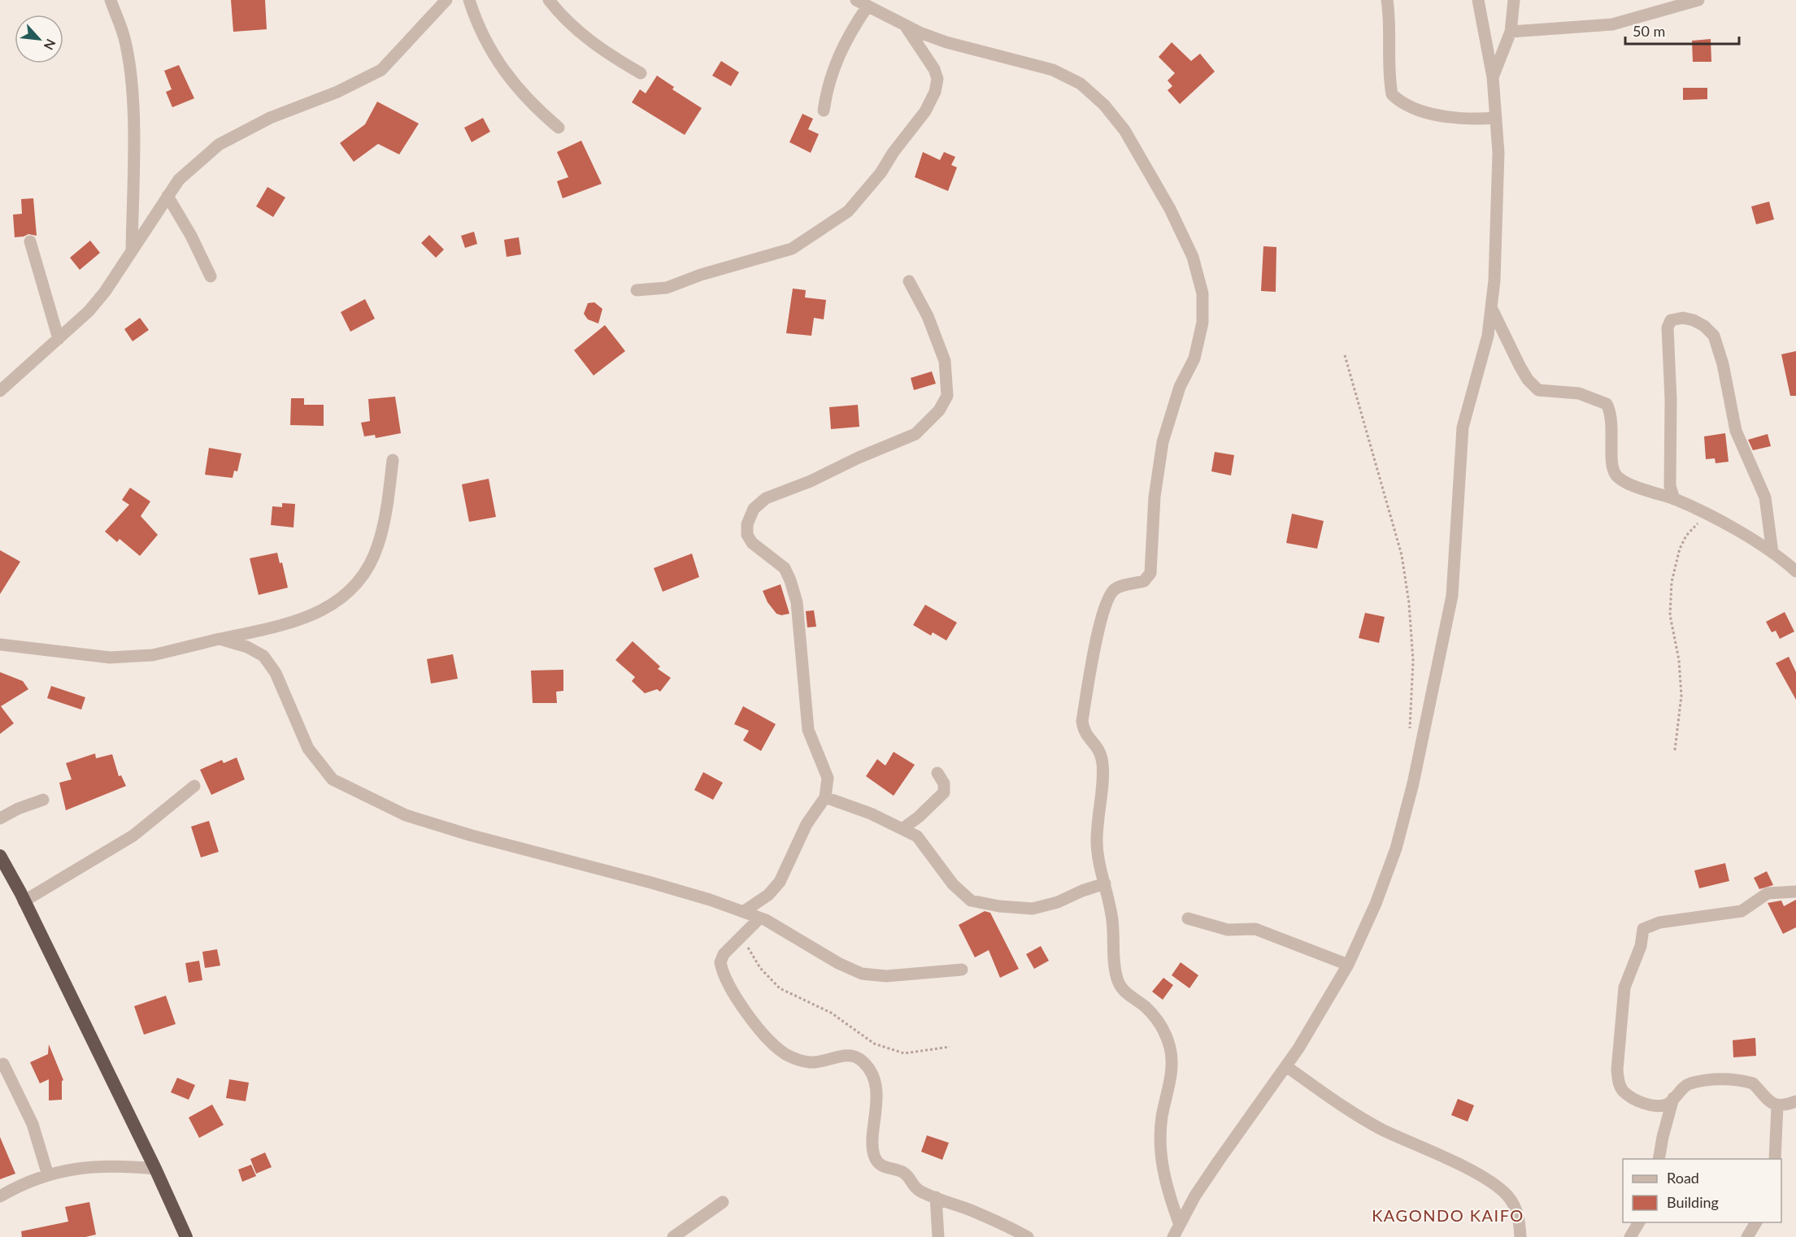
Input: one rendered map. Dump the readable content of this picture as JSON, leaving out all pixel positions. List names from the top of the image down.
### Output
{
  "districts": ["KAGONDO KAIFO"],
  "legend": ["Road", "Building"],
  "scale_bar": "50 m",
  "north": "bottom right"
}
